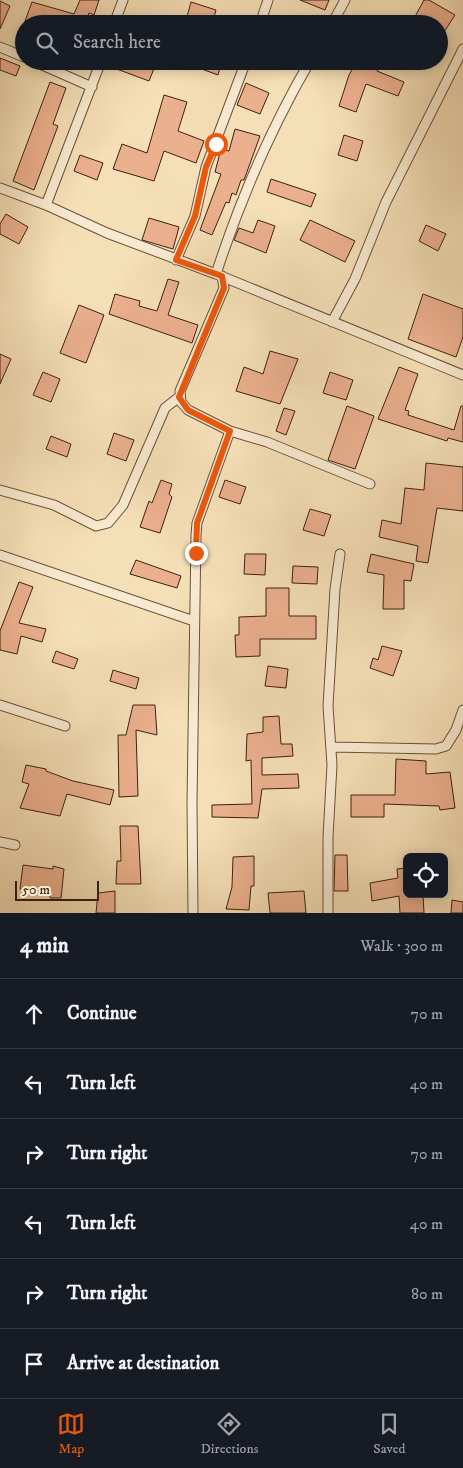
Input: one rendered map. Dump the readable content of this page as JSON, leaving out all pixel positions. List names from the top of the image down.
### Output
{
  "scale_bar": "50 m",
  "page": {
    "search": "Search here",
    "scale": "50 m",
    "heading": ["4 min", "Walk · 300 m"],
    "list": [
      ["Continue", "70 m"],
      ["Turn left", "40 m"],
      ["Turn right", "70 m"],
      ["Turn left", "40 m"],
      ["Turn right", "80 m"],
      "Arrive at destination"
    ],
    "nav": ["Map", "Directions", "Saved"]
  }
}
